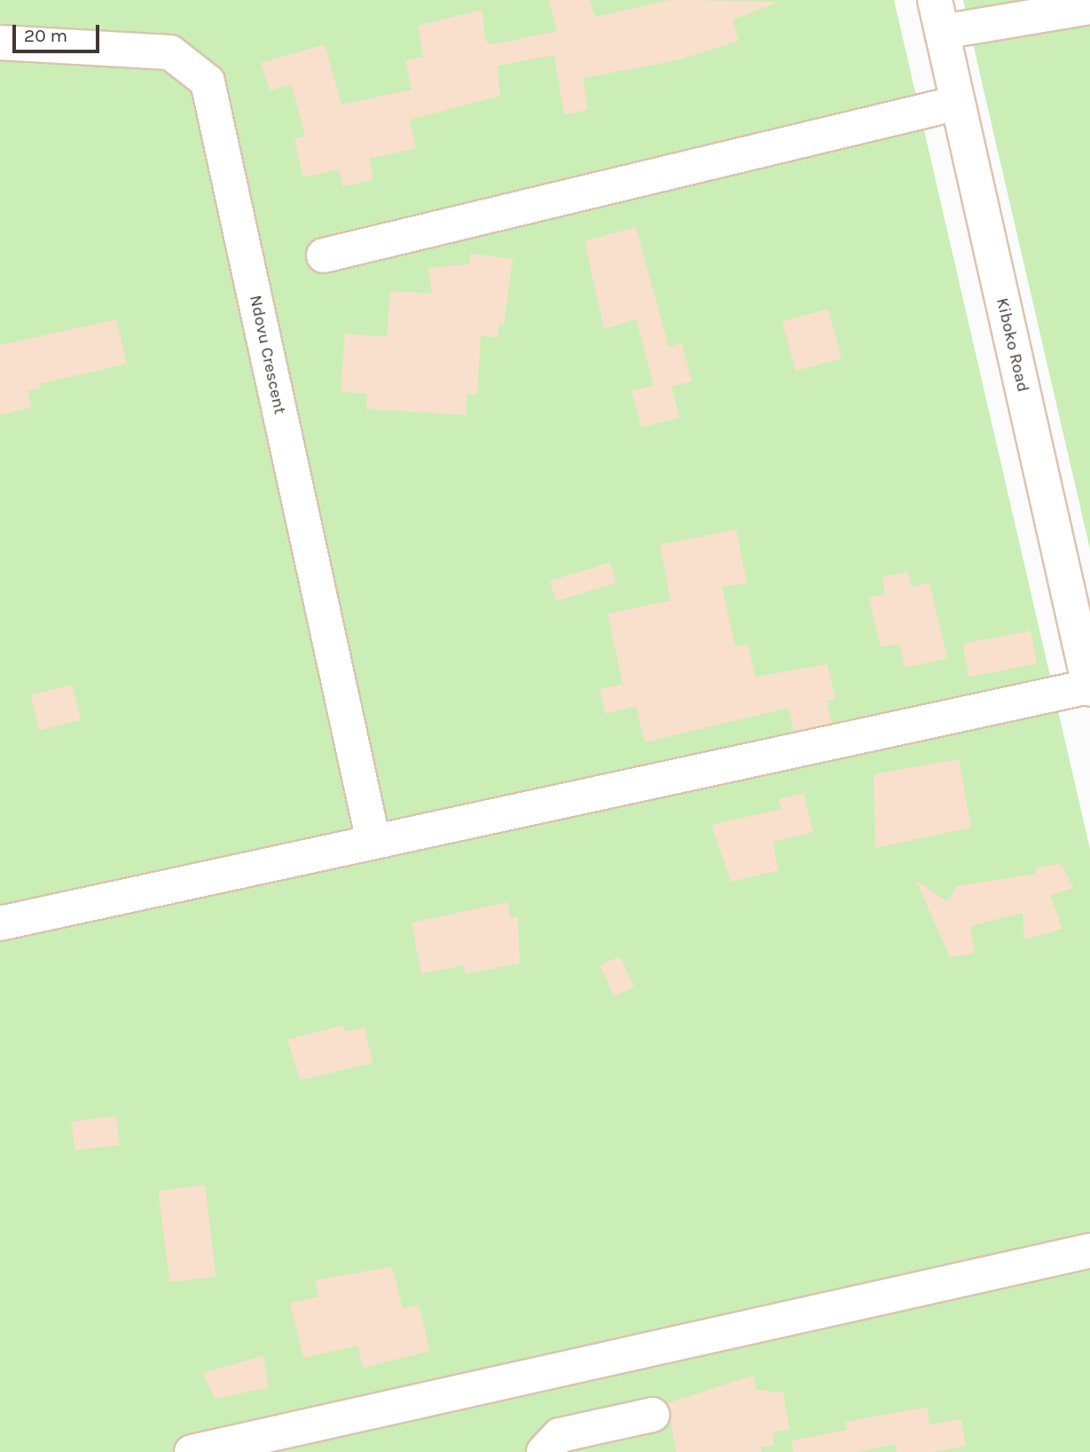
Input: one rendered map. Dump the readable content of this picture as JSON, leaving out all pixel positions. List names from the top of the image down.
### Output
{
  "streets": {
    "street": ["Kiboko Road", "Ndovu Crescent"]
  },
  "scale_bar": "20 m"
}
